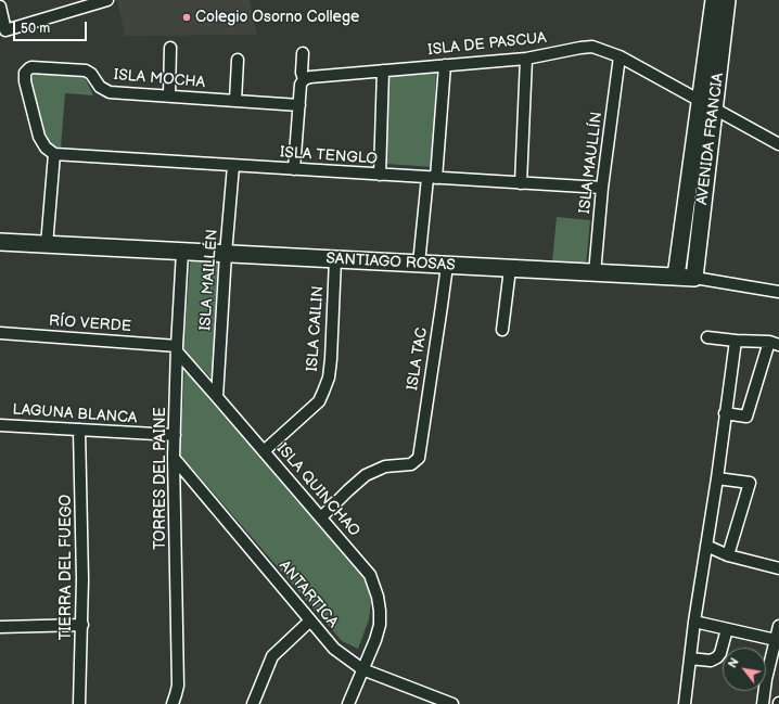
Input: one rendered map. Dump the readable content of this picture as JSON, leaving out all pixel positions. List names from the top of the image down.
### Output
{
  "streets": {
    "street": [
      "ISLA DE PASCUA",
      "ISLA MOCHA",
      "AVENIDA FRANCIA",
      "ISLA TENGLO",
      "ISLA MAULLÍN",
      "SANTIAGO ROSAS",
      "ISLA MAILLÉN",
      "RÍO VERDE",
      "ISLA CAILIN",
      "ISLA TAC",
      "LAGUNA BLANCA",
      "TORRES DEL PAINE",
      "ISLA QUINCHAO",
      "TIERRA DEL FUEGO",
      "ANTARTICA"
    ]
  },
  "crossings": [
    ["ISLA DE PASCUA", "AVENIDA FRANCIA"],
    ["ISLA DE PASCUA", "ISLA MAULLÍN"],
    ["ISLA MOCHA", "ISLA TENGLO"],
    ["AVENIDA FRANCIA", "SANTIAGO ROSAS"],
    ["ISLA TENGLO", "ISLA MAULLÍN"],
    ["ISLA TENGLO", "ISLA MAILLÉN"],
    ["ISLA MAULLÍN", "SANTIAGO ROSAS"],
    ["SANTIAGO ROSAS", "ISLA MAILLÉN"],
    ["SANTIAGO ROSAS", "ISLA CAILIN"],
    ["SANTIAGO ROSAS", "ISLA TAC"],
    ["SANTIAGO ROSAS", "TORRES DEL PAINE"],
    ["ISLA MAILLÉN", "ISLA QUINCHAO"],
    ["RÍO VERDE", "TORRES DEL PAINE"],
    ["RÍO VERDE", "ISLA QUINCHAO"],
    ["ISLA CAILIN", "ISLA QUINCHAO"],
    ["ISLA TAC", "ISLA QUINCHAO"],
    ["LAGUNA BLANCA", "TORRES DEL PAINE"],
    ["LAGUNA BLANCA", "TIERRA DEL FUEGO"],
    ["TORRES DEL PAINE", "ISLA QUINCHAO"],
    ["TORRES DEL PAINE", "ANTARTICA"],
    ["ISLA QUINCHAO", "ANTARTICA"]
  ],
  "places": ["Colegio Osorno College"],
  "scale_bar": "50 m",
  "north": "top left"
}
